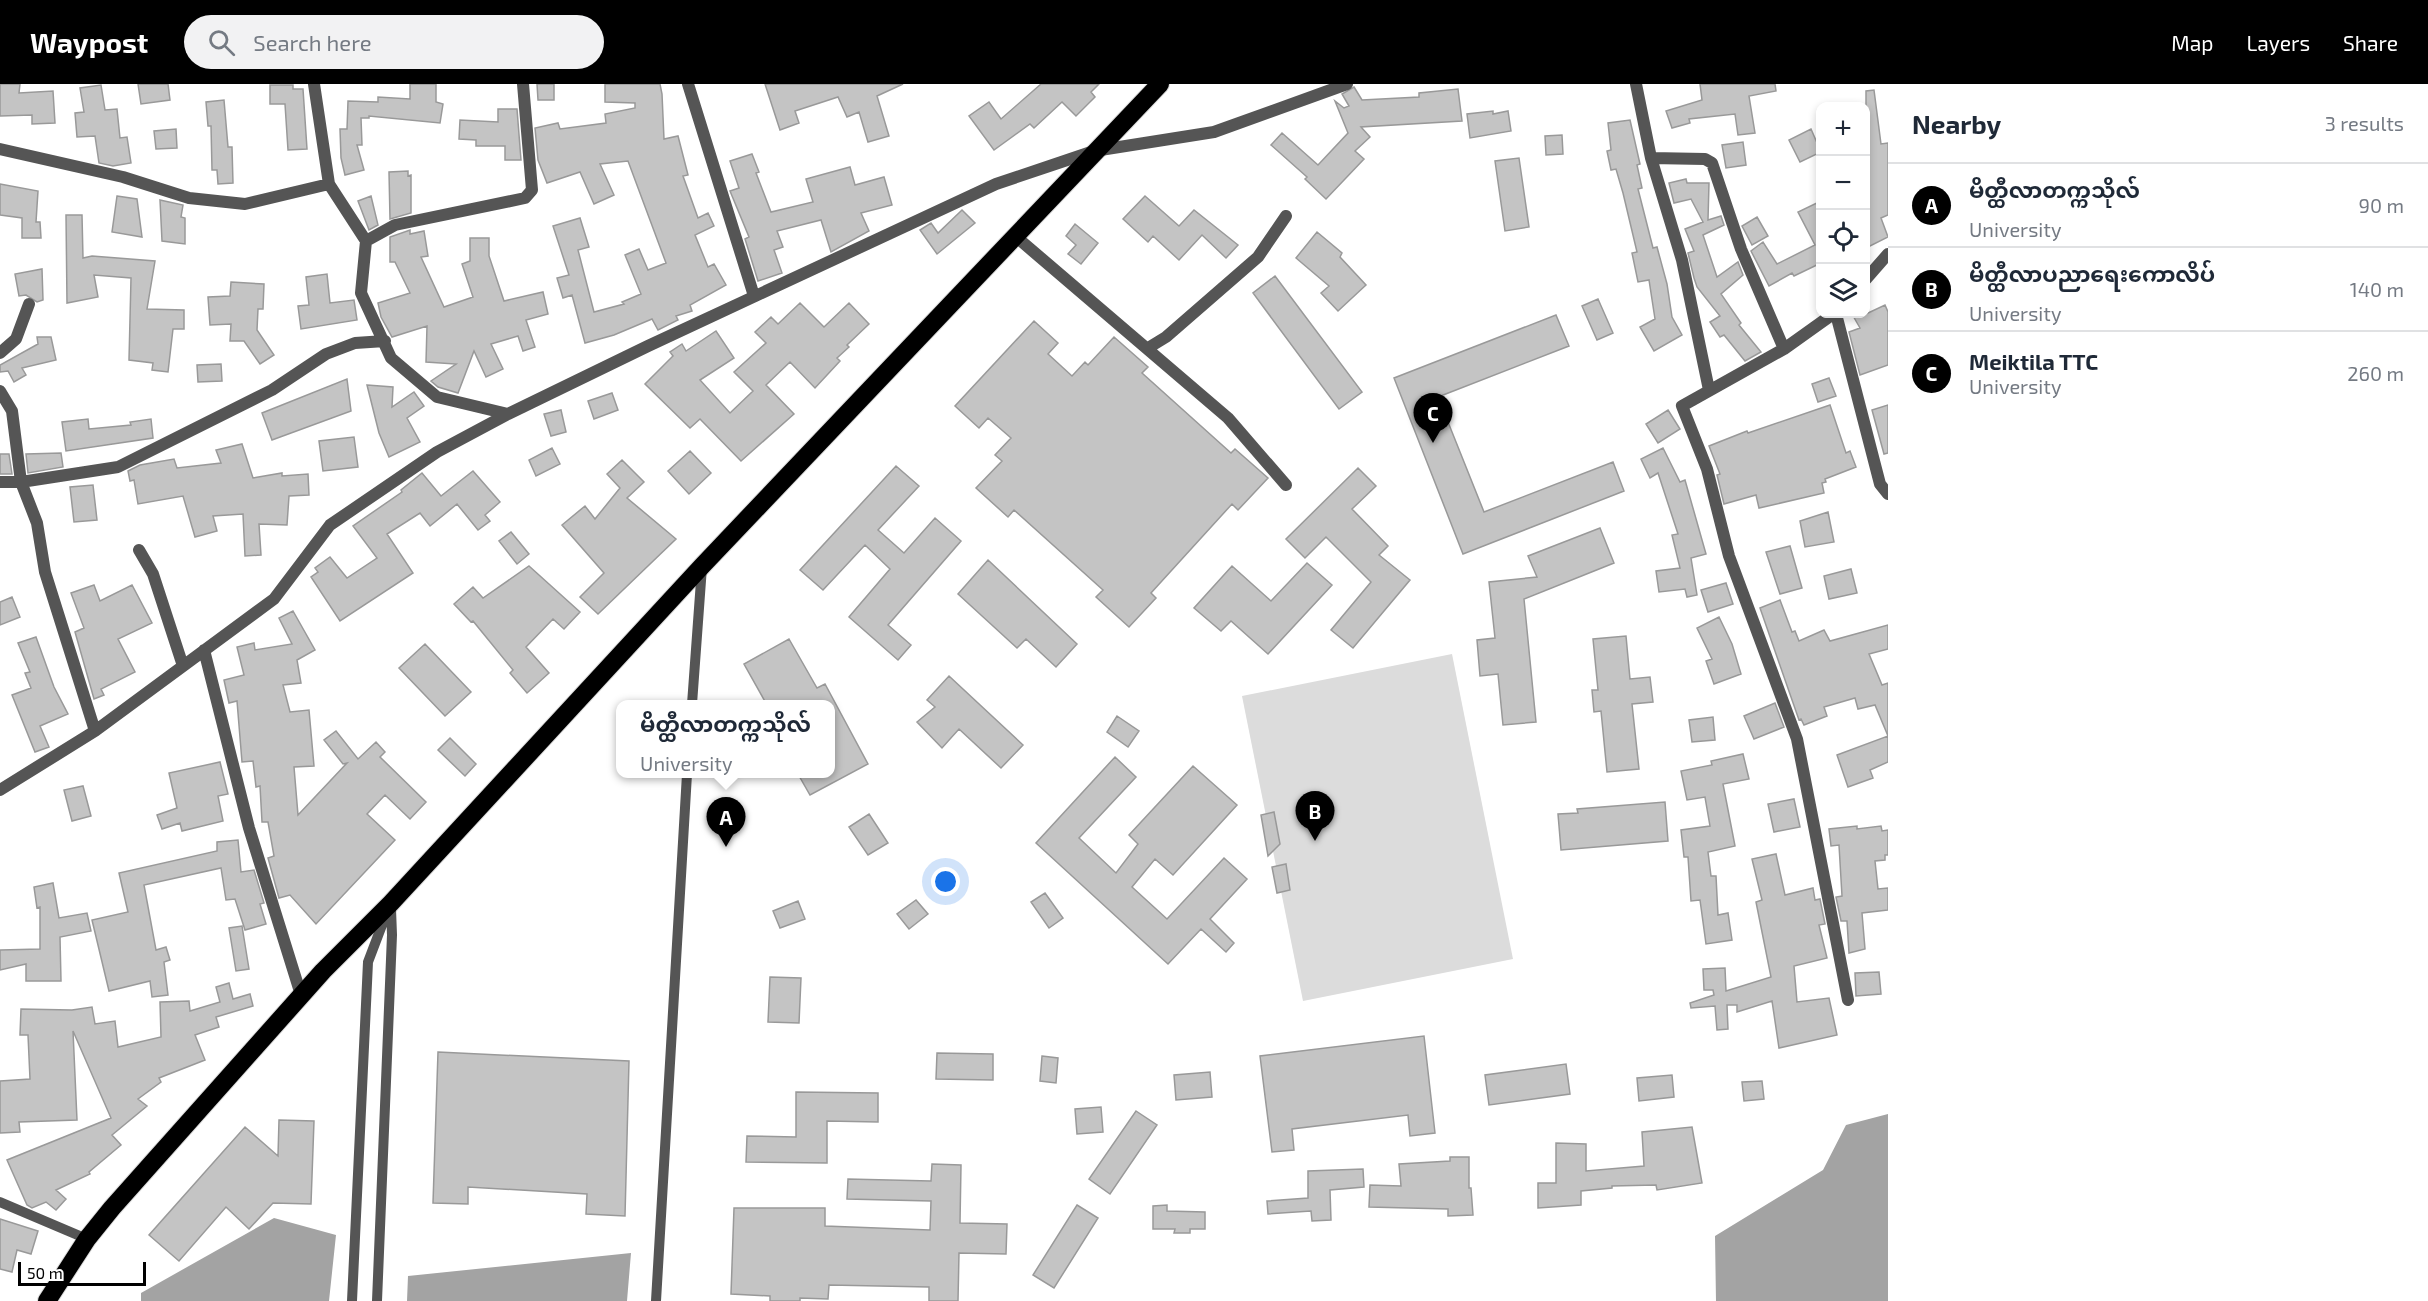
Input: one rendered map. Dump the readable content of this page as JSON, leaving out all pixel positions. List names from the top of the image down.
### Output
{
  "scale_bar": "50 m",
  "page": {
    "header": "Waypost",
    "search": "Search here",
    "nav": ["Map", "Layers", "Share"],
    "heading": ["Nearby", "3 results"],
    "map_buttons": ["+", "−"],
    "list": [
      {
        "mark": "A",
        "name": "မိတ္ထီလာတက္ကသိုလ်",
        "note": "University",
        "value": "90 m"
      },
      {
        "mark": "B",
        "name": "မိတ္ထီလာပညာရေးကောလိပ်",
        "note": "University",
        "value": "140 m"
      },
      {
        "mark": "C",
        "name": "Meiktila TTC",
        "note": "University",
        "value": "260 m"
      }
    ],
    "pins": ["C", "B", "A"],
    "popup": ["မိတ္ထီလာတက္ကသိုလ်", "University"],
    "scale": "50 m"
  }
}
